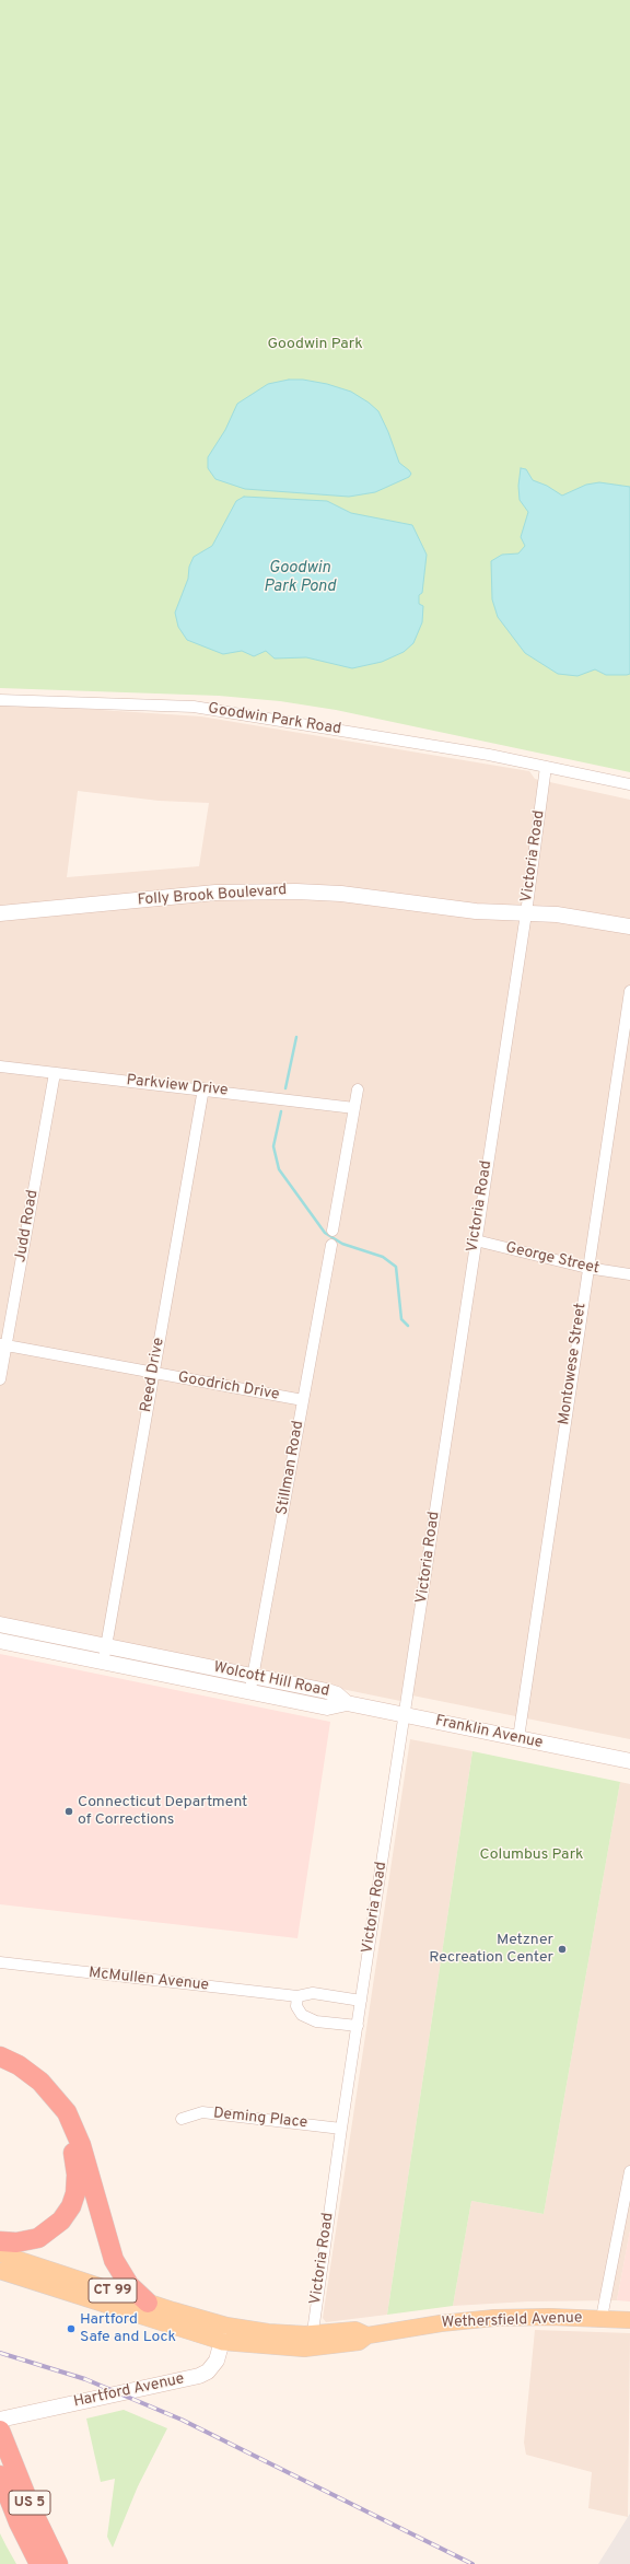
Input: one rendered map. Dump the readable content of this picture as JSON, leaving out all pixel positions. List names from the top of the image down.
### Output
{
  "streets": {
    "highway": ["US 5"],
    "main road": [
      "Folly Brook Boulevard",
      "Wolcott Hill Road",
      "Franklin Avenue",
      "CT 99",
      "Wethersfield Avenue",
      "Hartford Avenue"
    ],
    "street": [
      "Goodwin Park Road",
      "Victoria Road",
      "Parkview Drive",
      "Judd Road",
      "George Street",
      "Montowese Street",
      "Reed Drive",
      "Goodrich Drive",
      "Stillman Road",
      "McMullen Avenue",
      "Deming Place"
    ]
  },
  "crossings": [
    ["Goodwin Park Road", "Victoria Road"],
    ["Victoria Road", "Folly Brook Boulevard"],
    ["Victoria Road", "George Street"],
    ["Victoria Road", "Franklin Avenue"],
    ["Victoria Road", "McMullen Avenue"],
    ["Victoria Road", "Deming Place"],
    ["Victoria Road", "Wethersfield Avenue"],
    ["Parkview Drive", "Judd Road"],
    ["Parkview Drive", "Reed Drive"],
    ["Judd Road", "Goodrich Drive"],
    ["George Street", "Montowese Street"],
    ["Montowese Street", "Franklin Avenue"],
    ["Reed Drive", "Goodrich Drive"],
    ["Reed Drive", "Wolcott Hill Road"],
    ["Goodrich Drive", "Stillman Road"],
    ["Stillman Road", "Wolcott Hill Road"],
    ["Wolcott Hill Road", "Franklin Avenue"],
    ["CT 99", "Hartford Avenue"]
  ],
  "water": ["Goodwin Park Pond"],
  "parks": ["Goodwin Park", "Columbus Park"],
  "places": ["Connecticut Department of Corrections", "Metzner Recreation Center", "Hartford Safe and Lock"]
}
